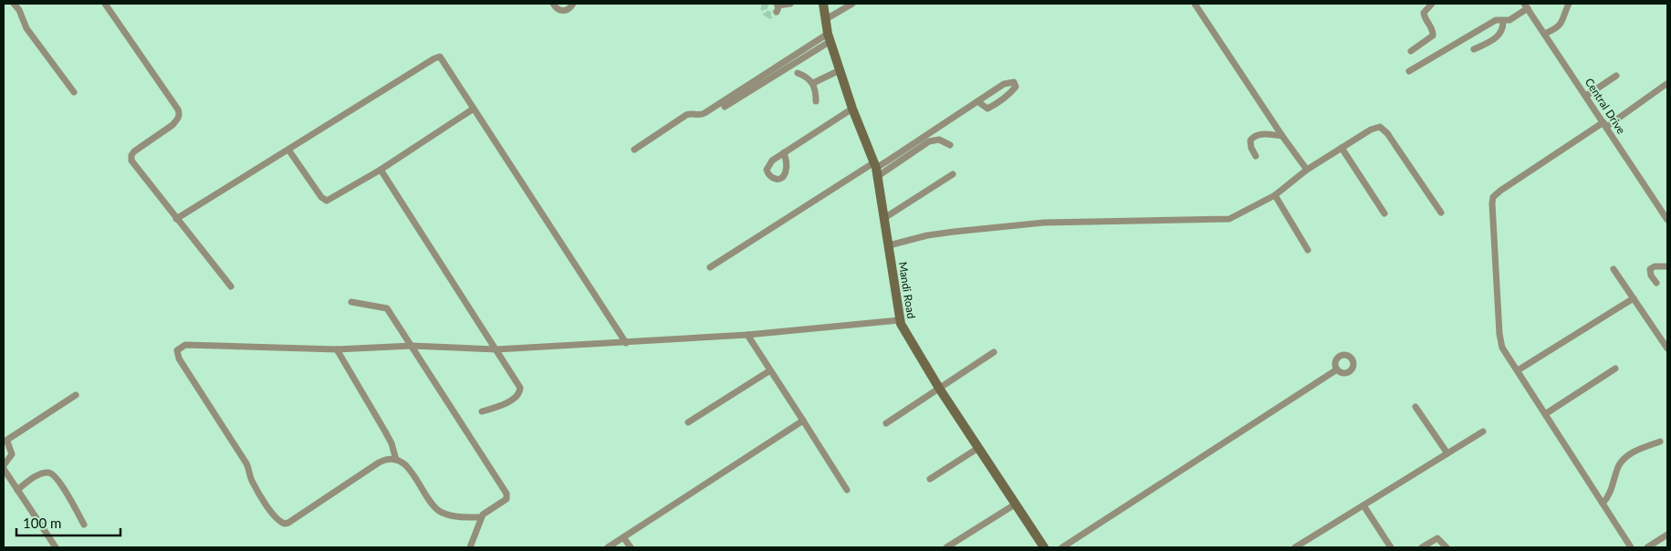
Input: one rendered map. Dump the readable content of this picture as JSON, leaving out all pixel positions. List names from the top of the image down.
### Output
{
  "streets": {
    "street": ["Central Drive", "Mandi Road"]
  },
  "scale_bar": "100 m"
}
